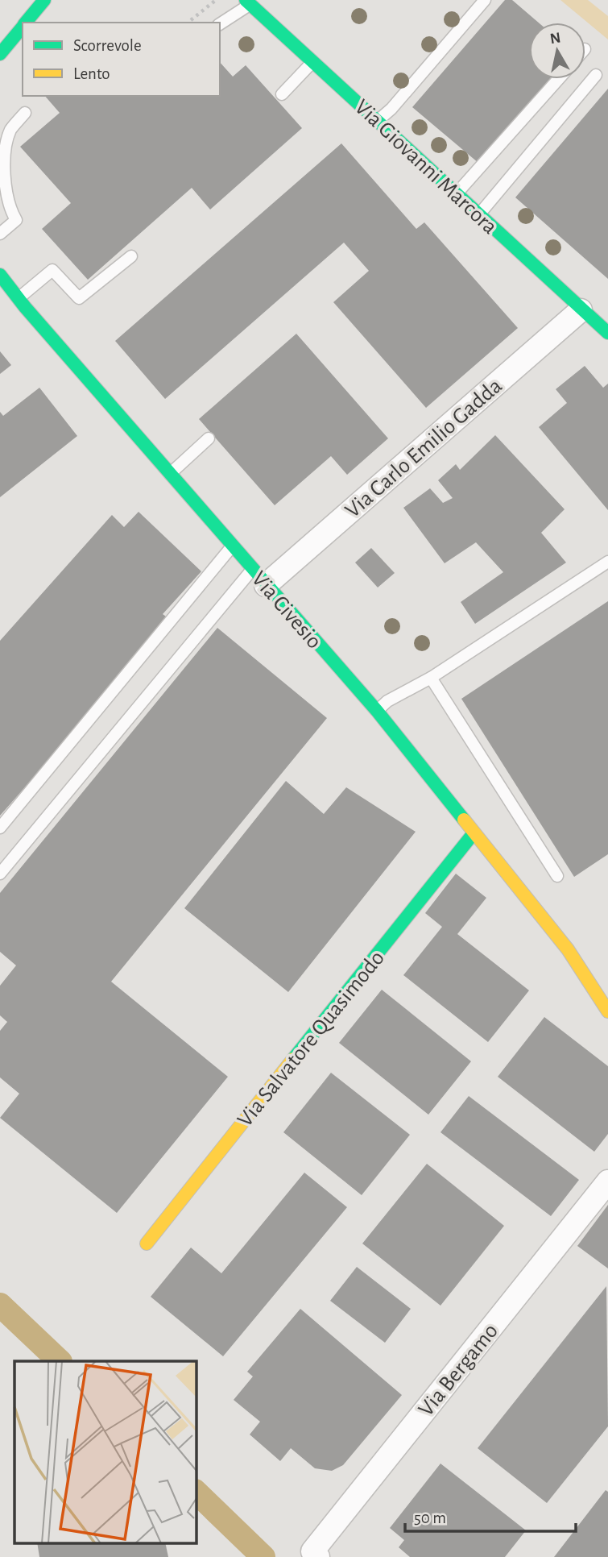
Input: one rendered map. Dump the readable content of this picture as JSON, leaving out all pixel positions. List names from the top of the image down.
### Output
{
  "streets": {
    "street": [
      "Via Giovanni Marcora",
      "Via Carlo Emilio Gadda",
      "Via Civesio",
      "Via Salvatore Quasimodo",
      "Via Bergamo"
    ]
  },
  "crossings": [
    ["Via Giovanni Marcora", "Via Carlo Emilio Gadda"],
    ["Via Carlo Emilio Gadda", "Via Civesio"],
    ["Via Civesio", "Via Salvatore Quasimodo"]
  ],
  "legend": ["Scorrevole", "Lento"],
  "scale_bar": "50 m",
  "north": "top"
}
